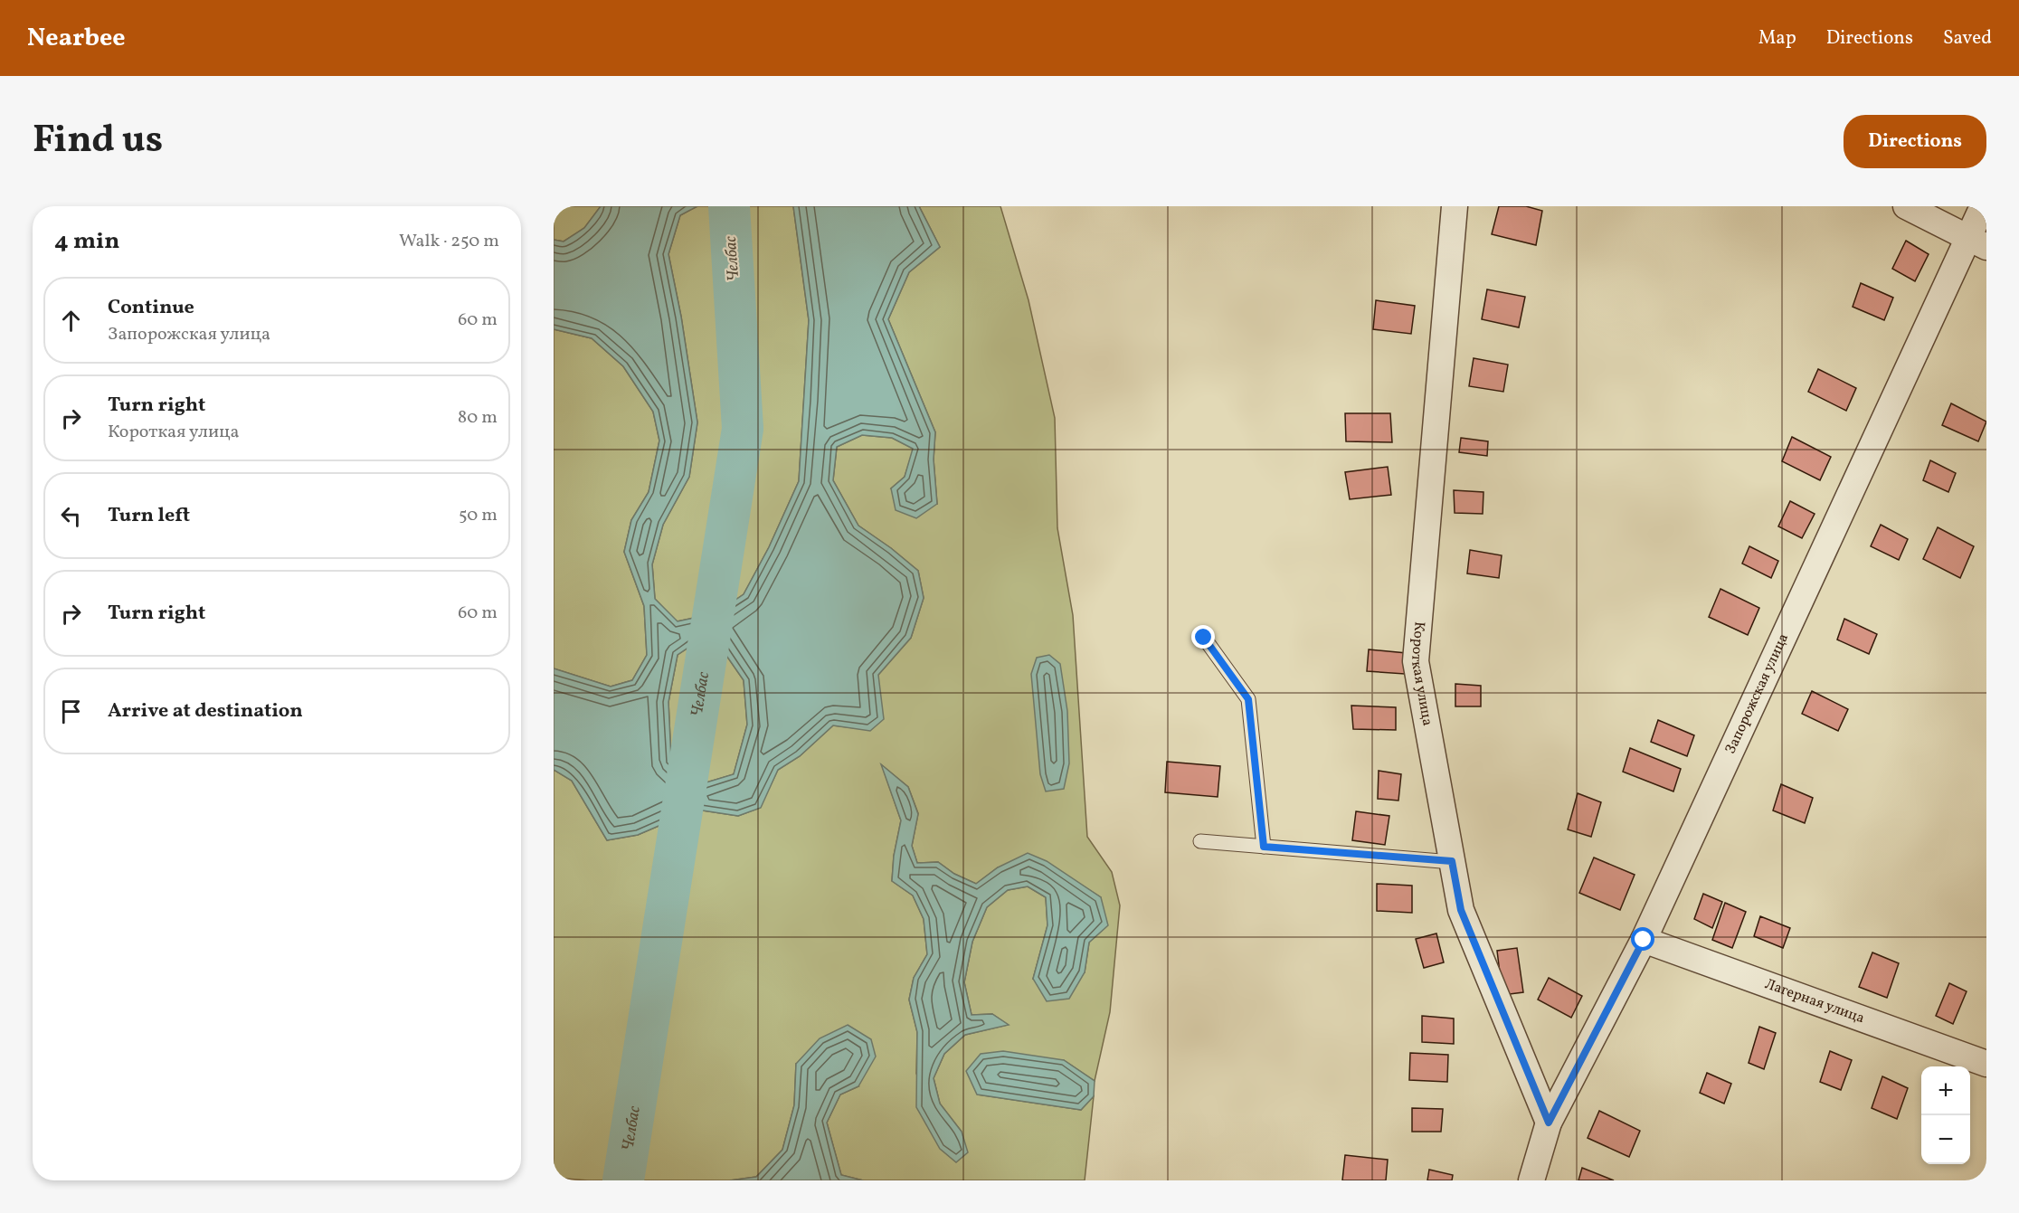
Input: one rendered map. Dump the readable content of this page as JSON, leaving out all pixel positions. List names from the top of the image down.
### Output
{
  "streets": {
    "street": ["Короткая улица", "Запорожская улица", "Лагерная улица"]
  },
  "crossings": [
    ["Короткая улица", "Запорожская улица"],
    ["Запорожская улица", "Лагерная улица"]
  ],
  "water": ["Челбас"],
  "page": {
    "header": "Nearbee",
    "nav": ["Map", "Directions", "Saved"],
    "title": "Find us",
    "buttons": "Directions",
    "heading": ["4 min", "Walk · 250 m"],
    "list": [
      ["Continue", "Запорожская улица", "60 m"],
      ["Turn right", "Короткая улица", "80 m"],
      ["Turn left", "50 m"],
      ["Turn right", "60 m"],
      "Arrive at destination"
    ],
    "map_buttons": ["+", "−"]
  }
}
